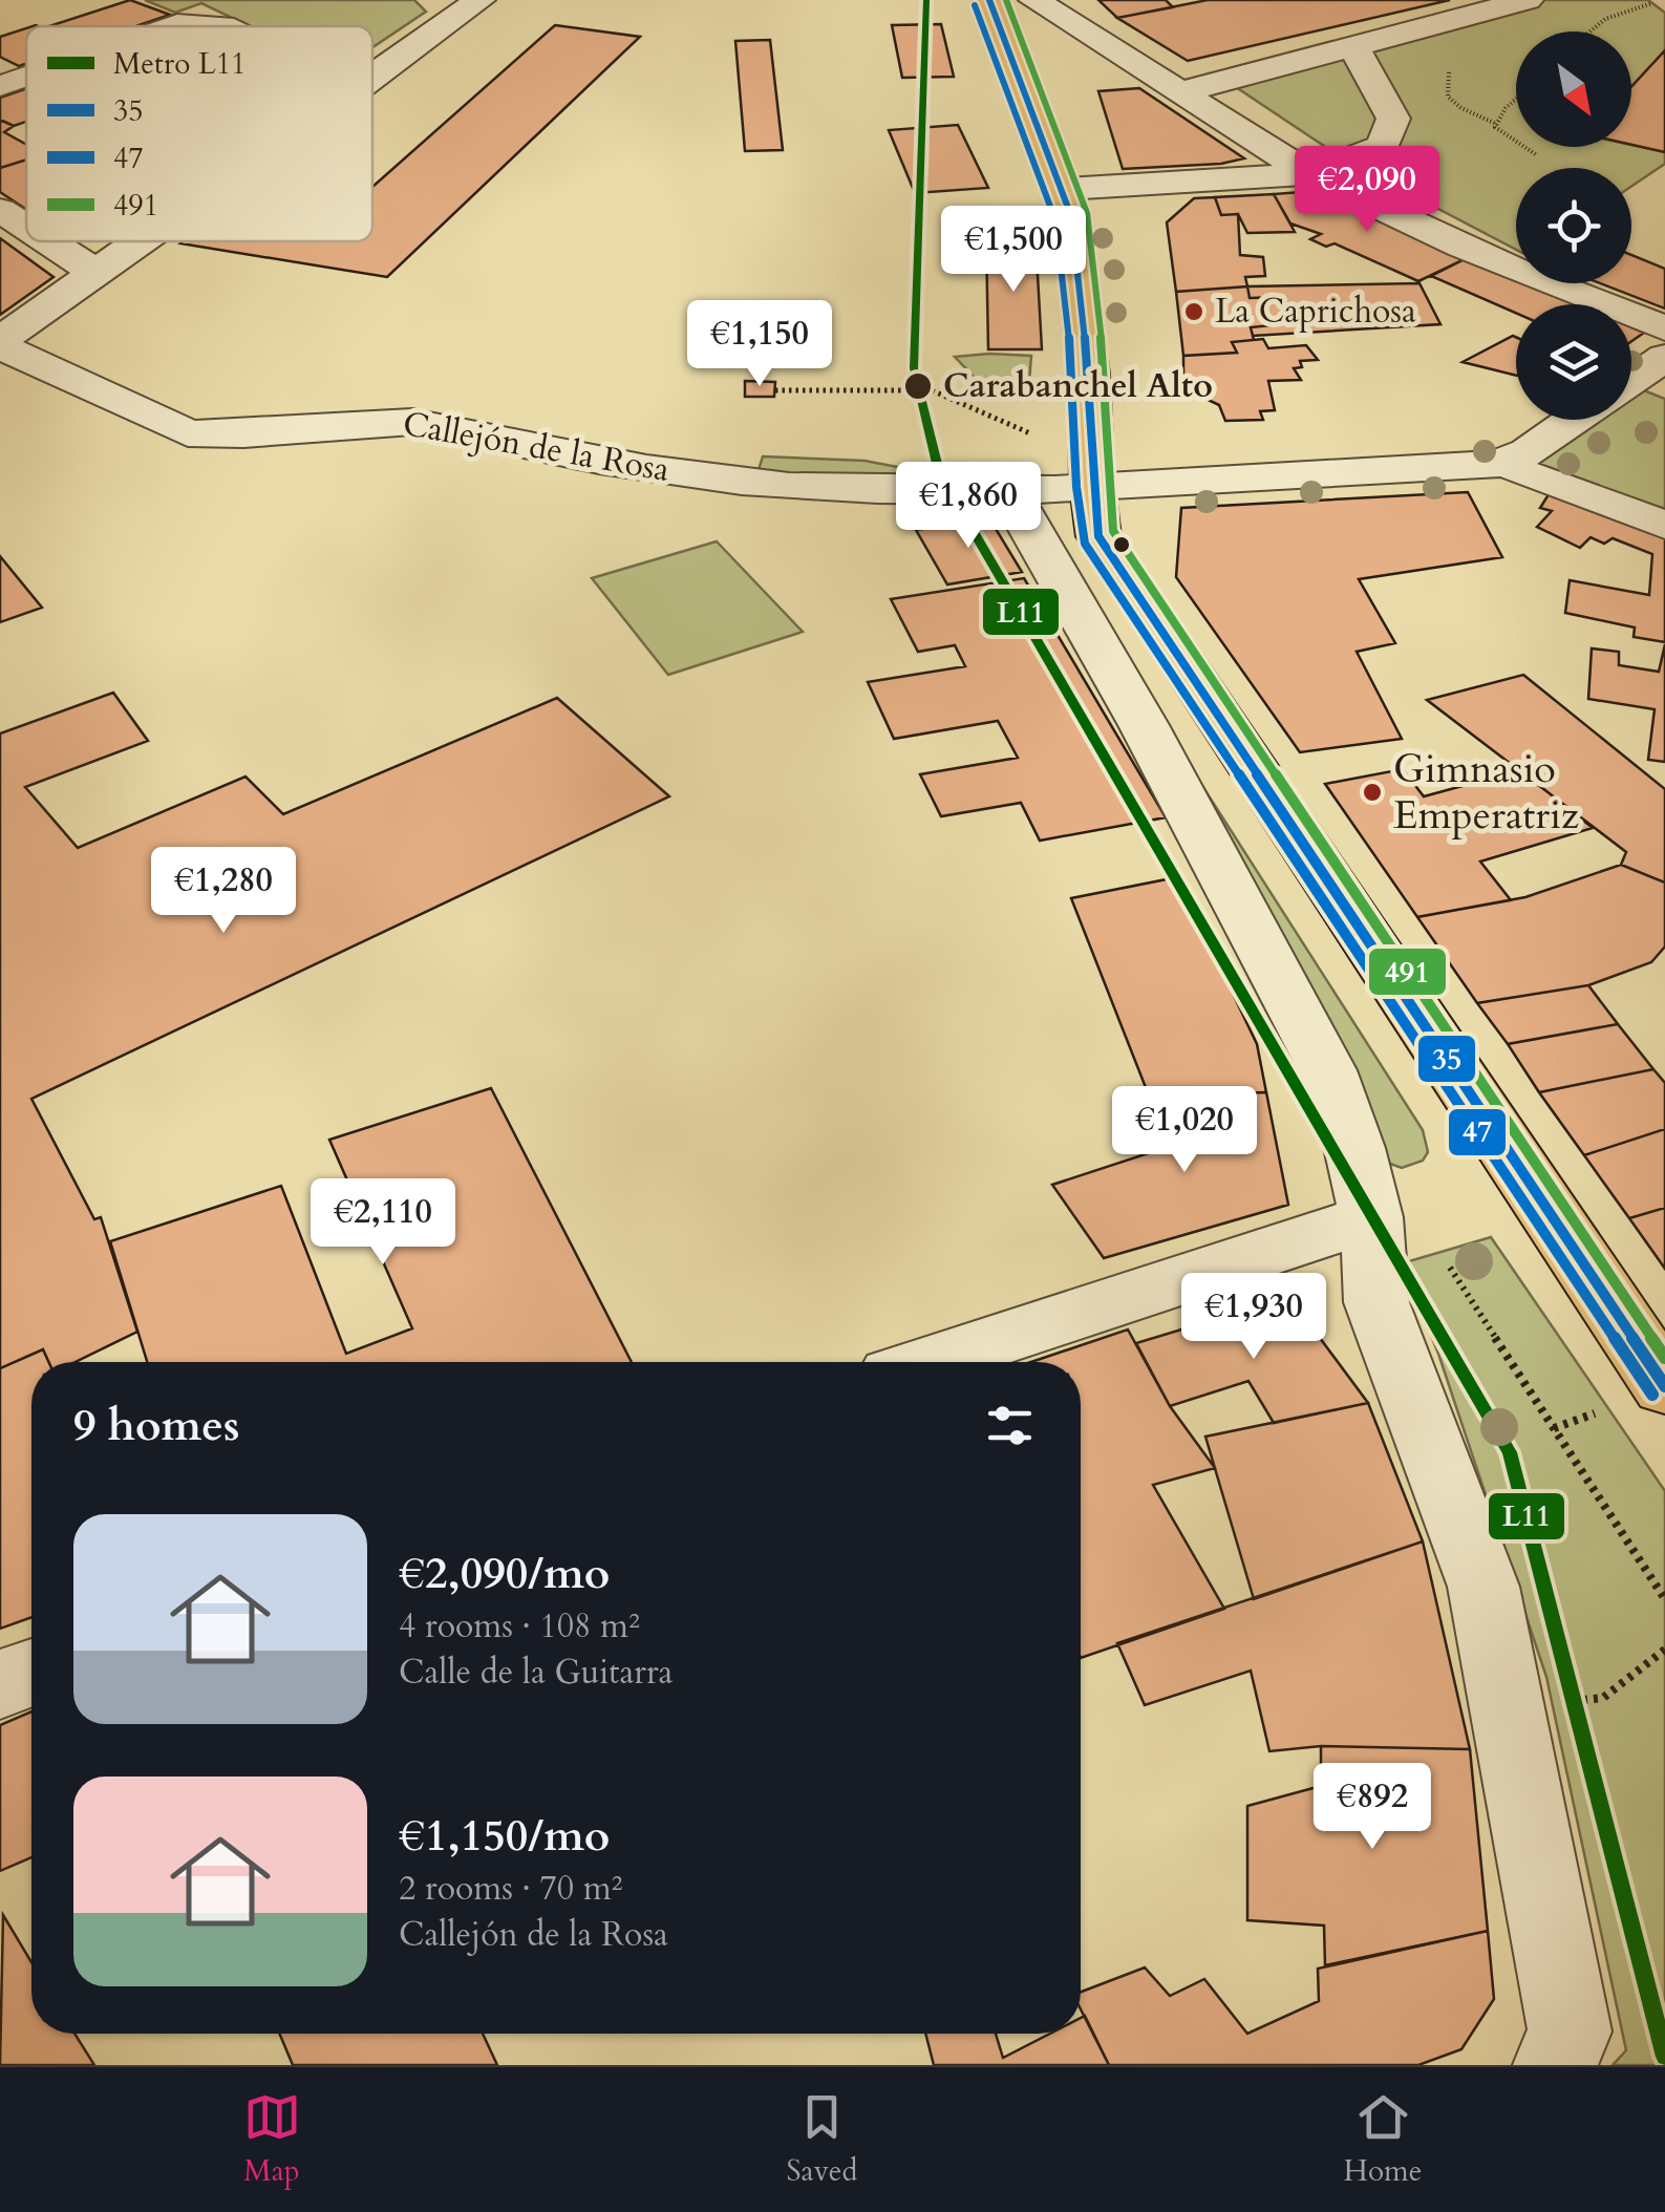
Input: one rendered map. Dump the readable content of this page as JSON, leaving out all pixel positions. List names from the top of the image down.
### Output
{
  "streets": {
    "street": ["Callejón de la Rosa"]
  },
  "places": ["La Caprichosa", "Carabanchel Alto", "Gimnasio Emperatriz"],
  "lines": [
    "metro line L11",
    "transit line 35",
    "transit line 491",
    "transit line 47"
  ],
  "legend": [
    "Metro L11",
    "35",
    "47",
    "491"
  ],
  "north": "bottom right",
  "page": {
    "price": [
      "€2,090",
      "€1,500",
      "€1,150",
      "€1,860",
      "€1,280",
      "€1,020",
      "€2,110",
      "€1,930",
      "€892"
    ],
    "heading": "9 homes",
    "list": [
      {
        "name": "€2,090/mo",
        "note": "4 rooms · 108 m² · Calle de la Guitarra"
      },
      {
        "name": "€1,150/mo",
        "note": "2 rooms · 70 m² · Callejón de la Rosa"
      }
    ],
    "tabs": ["Map", "Saved", "Home"]
  }
}
